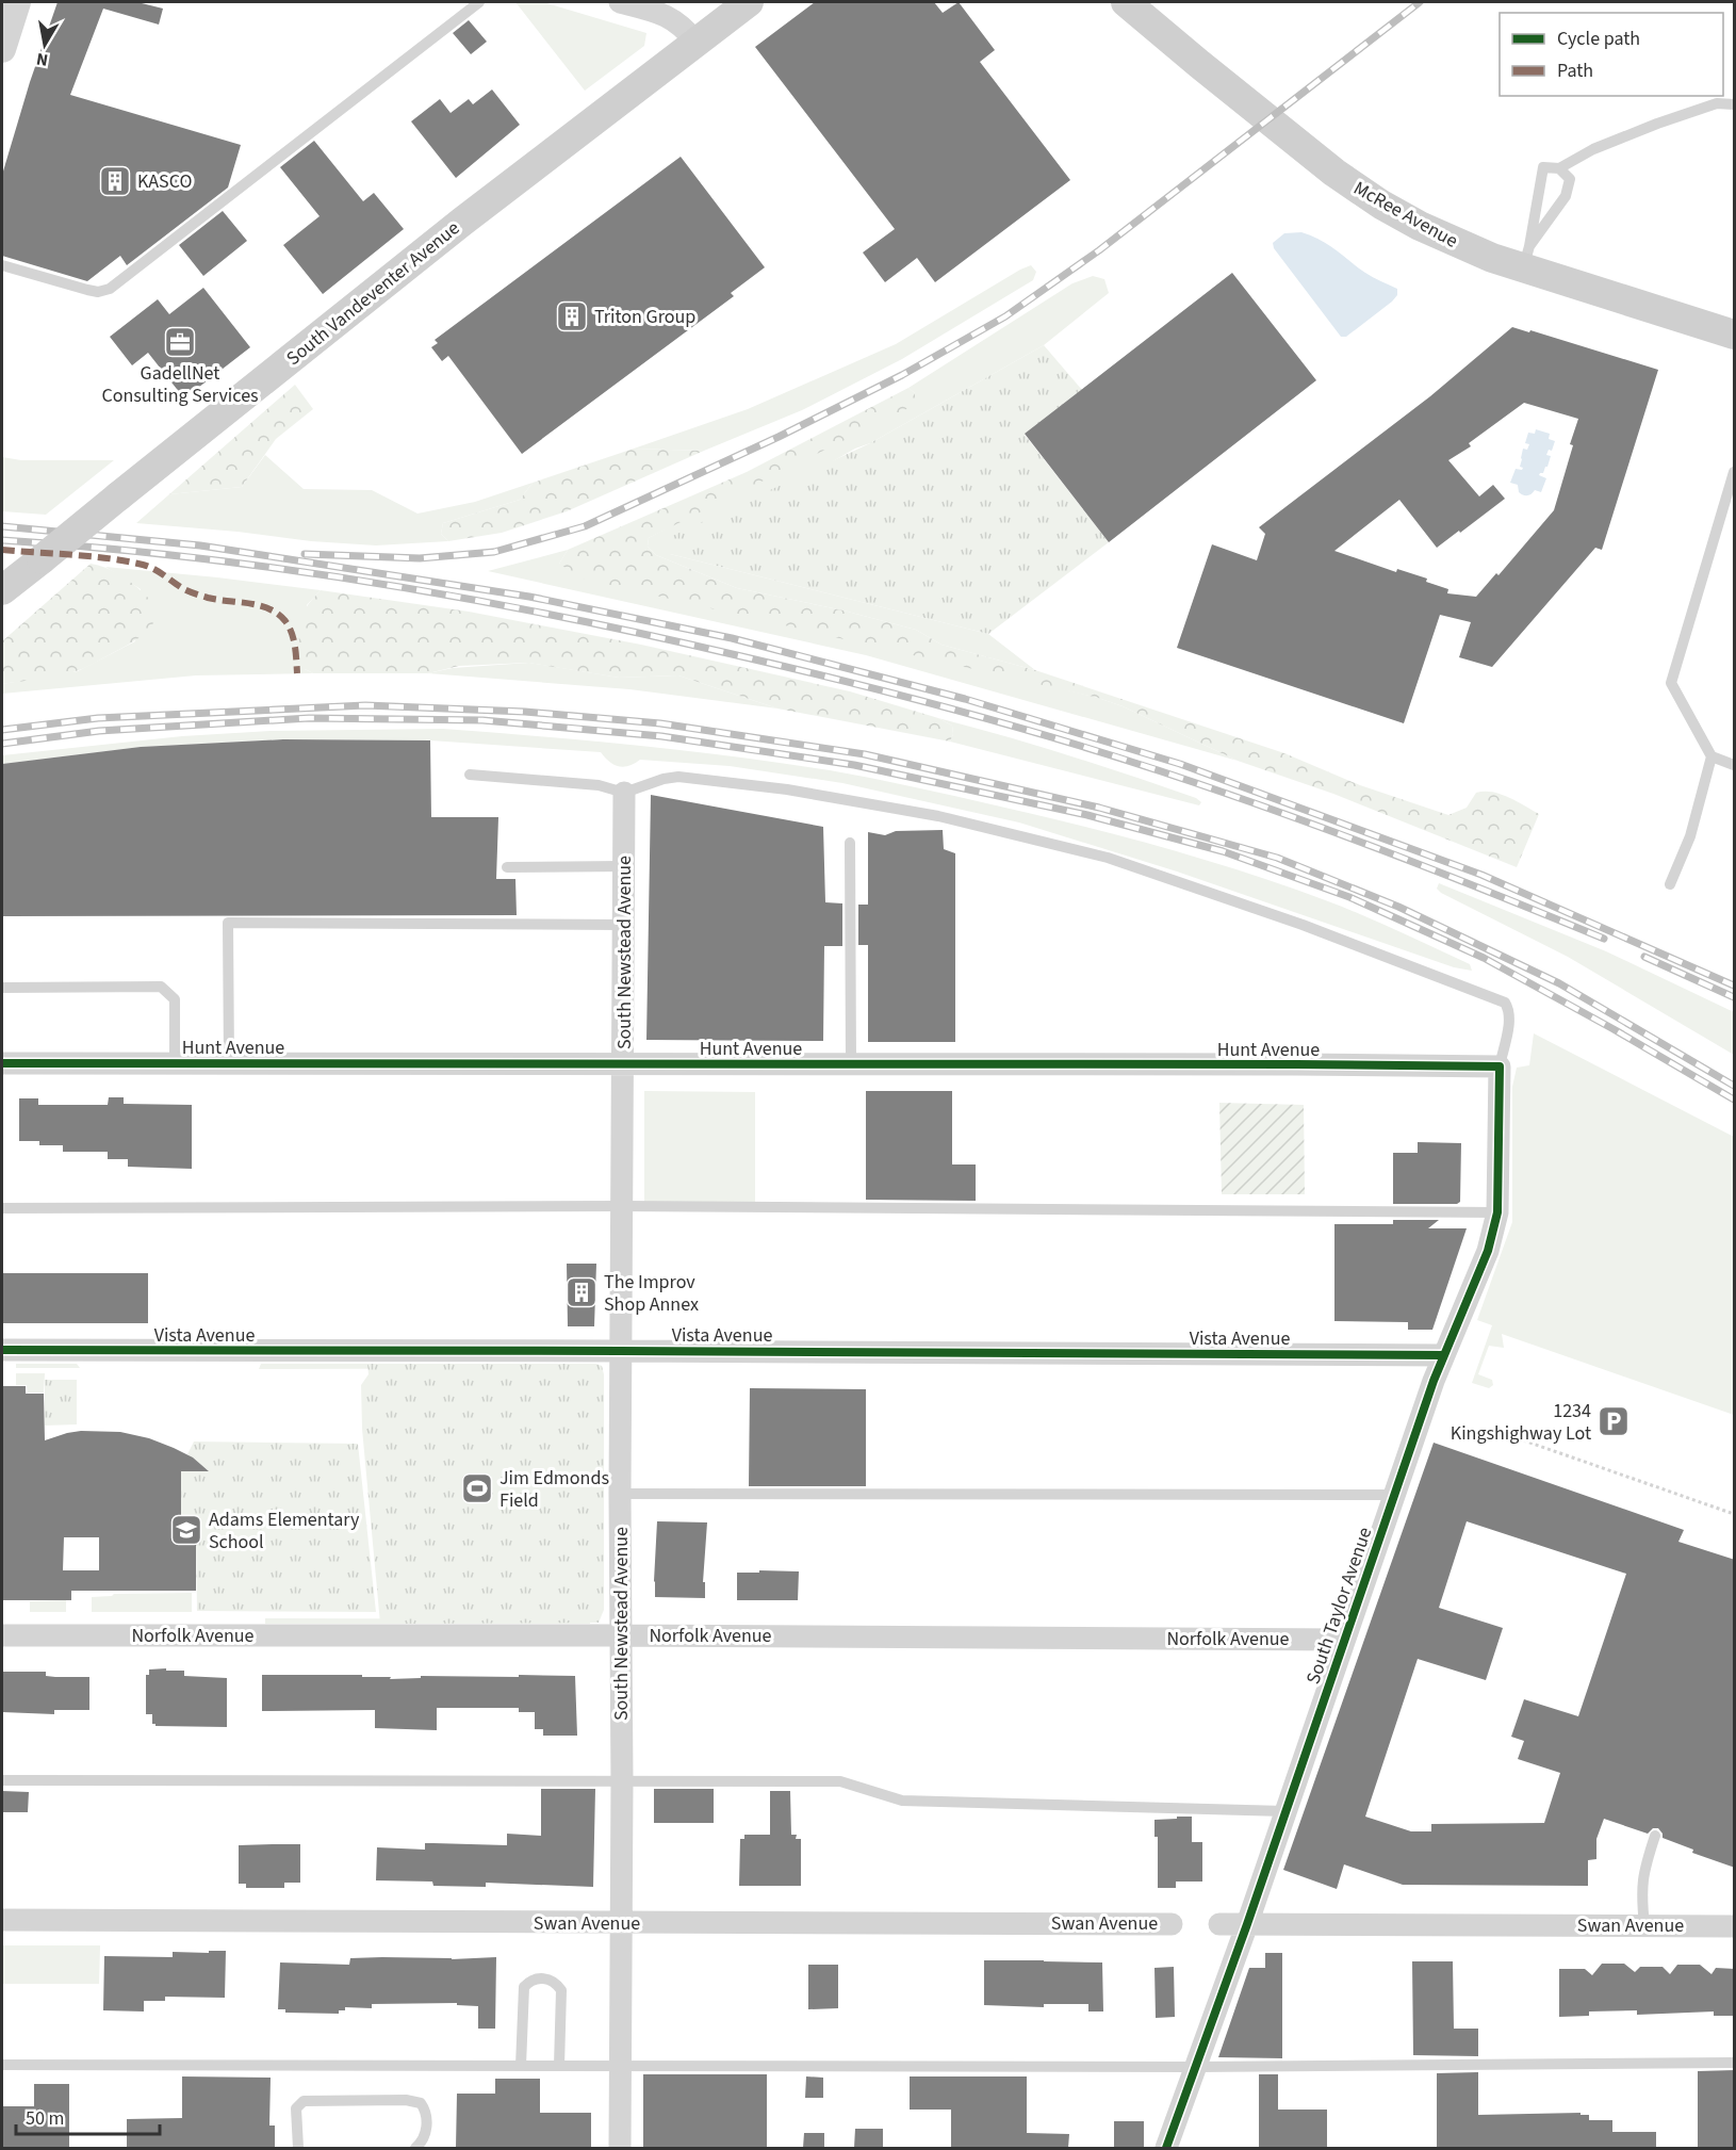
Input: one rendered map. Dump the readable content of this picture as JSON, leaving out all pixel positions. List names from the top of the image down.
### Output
{
  "streets": {
    "main road": ["McRee Avenue", "South Vandeventer Avenue"],
    "street": [
      "South Newstead Avenue",
      "Hunt Avenue",
      "Vista Avenue",
      "South Taylor Avenue",
      "Norfolk Avenue",
      "Swan Avenue"
    ]
  },
  "crossings": [
    ["South Newstead Avenue", "Hunt Avenue"],
    ["South Newstead Avenue", "Vista Avenue"],
    ["South Newstead Avenue", "Norfolk Avenue"],
    ["South Newstead Avenue", "Swan Avenue"],
    ["Hunt Avenue", "South Taylor Avenue"],
    ["Vista Avenue", "South Taylor Avenue"],
    ["South Taylor Avenue", "Norfolk Avenue"],
    ["South Taylor Avenue", "Swan Avenue"]
  ],
  "places": {
    "building": ["KASCO", "Triton Group", "The Improv Shop Annex"],
    "office": ["GadellNet Consulting Services"],
    "parking": ["1234 Kingshighway Lot"],
    "sports": ["Jim Edmonds Field"],
    "school or university": ["Adams Elementary School"]
  },
  "legend": ["Cycle path", "Path"],
  "scale_bar": "50 m",
  "north": "bottom"
}
